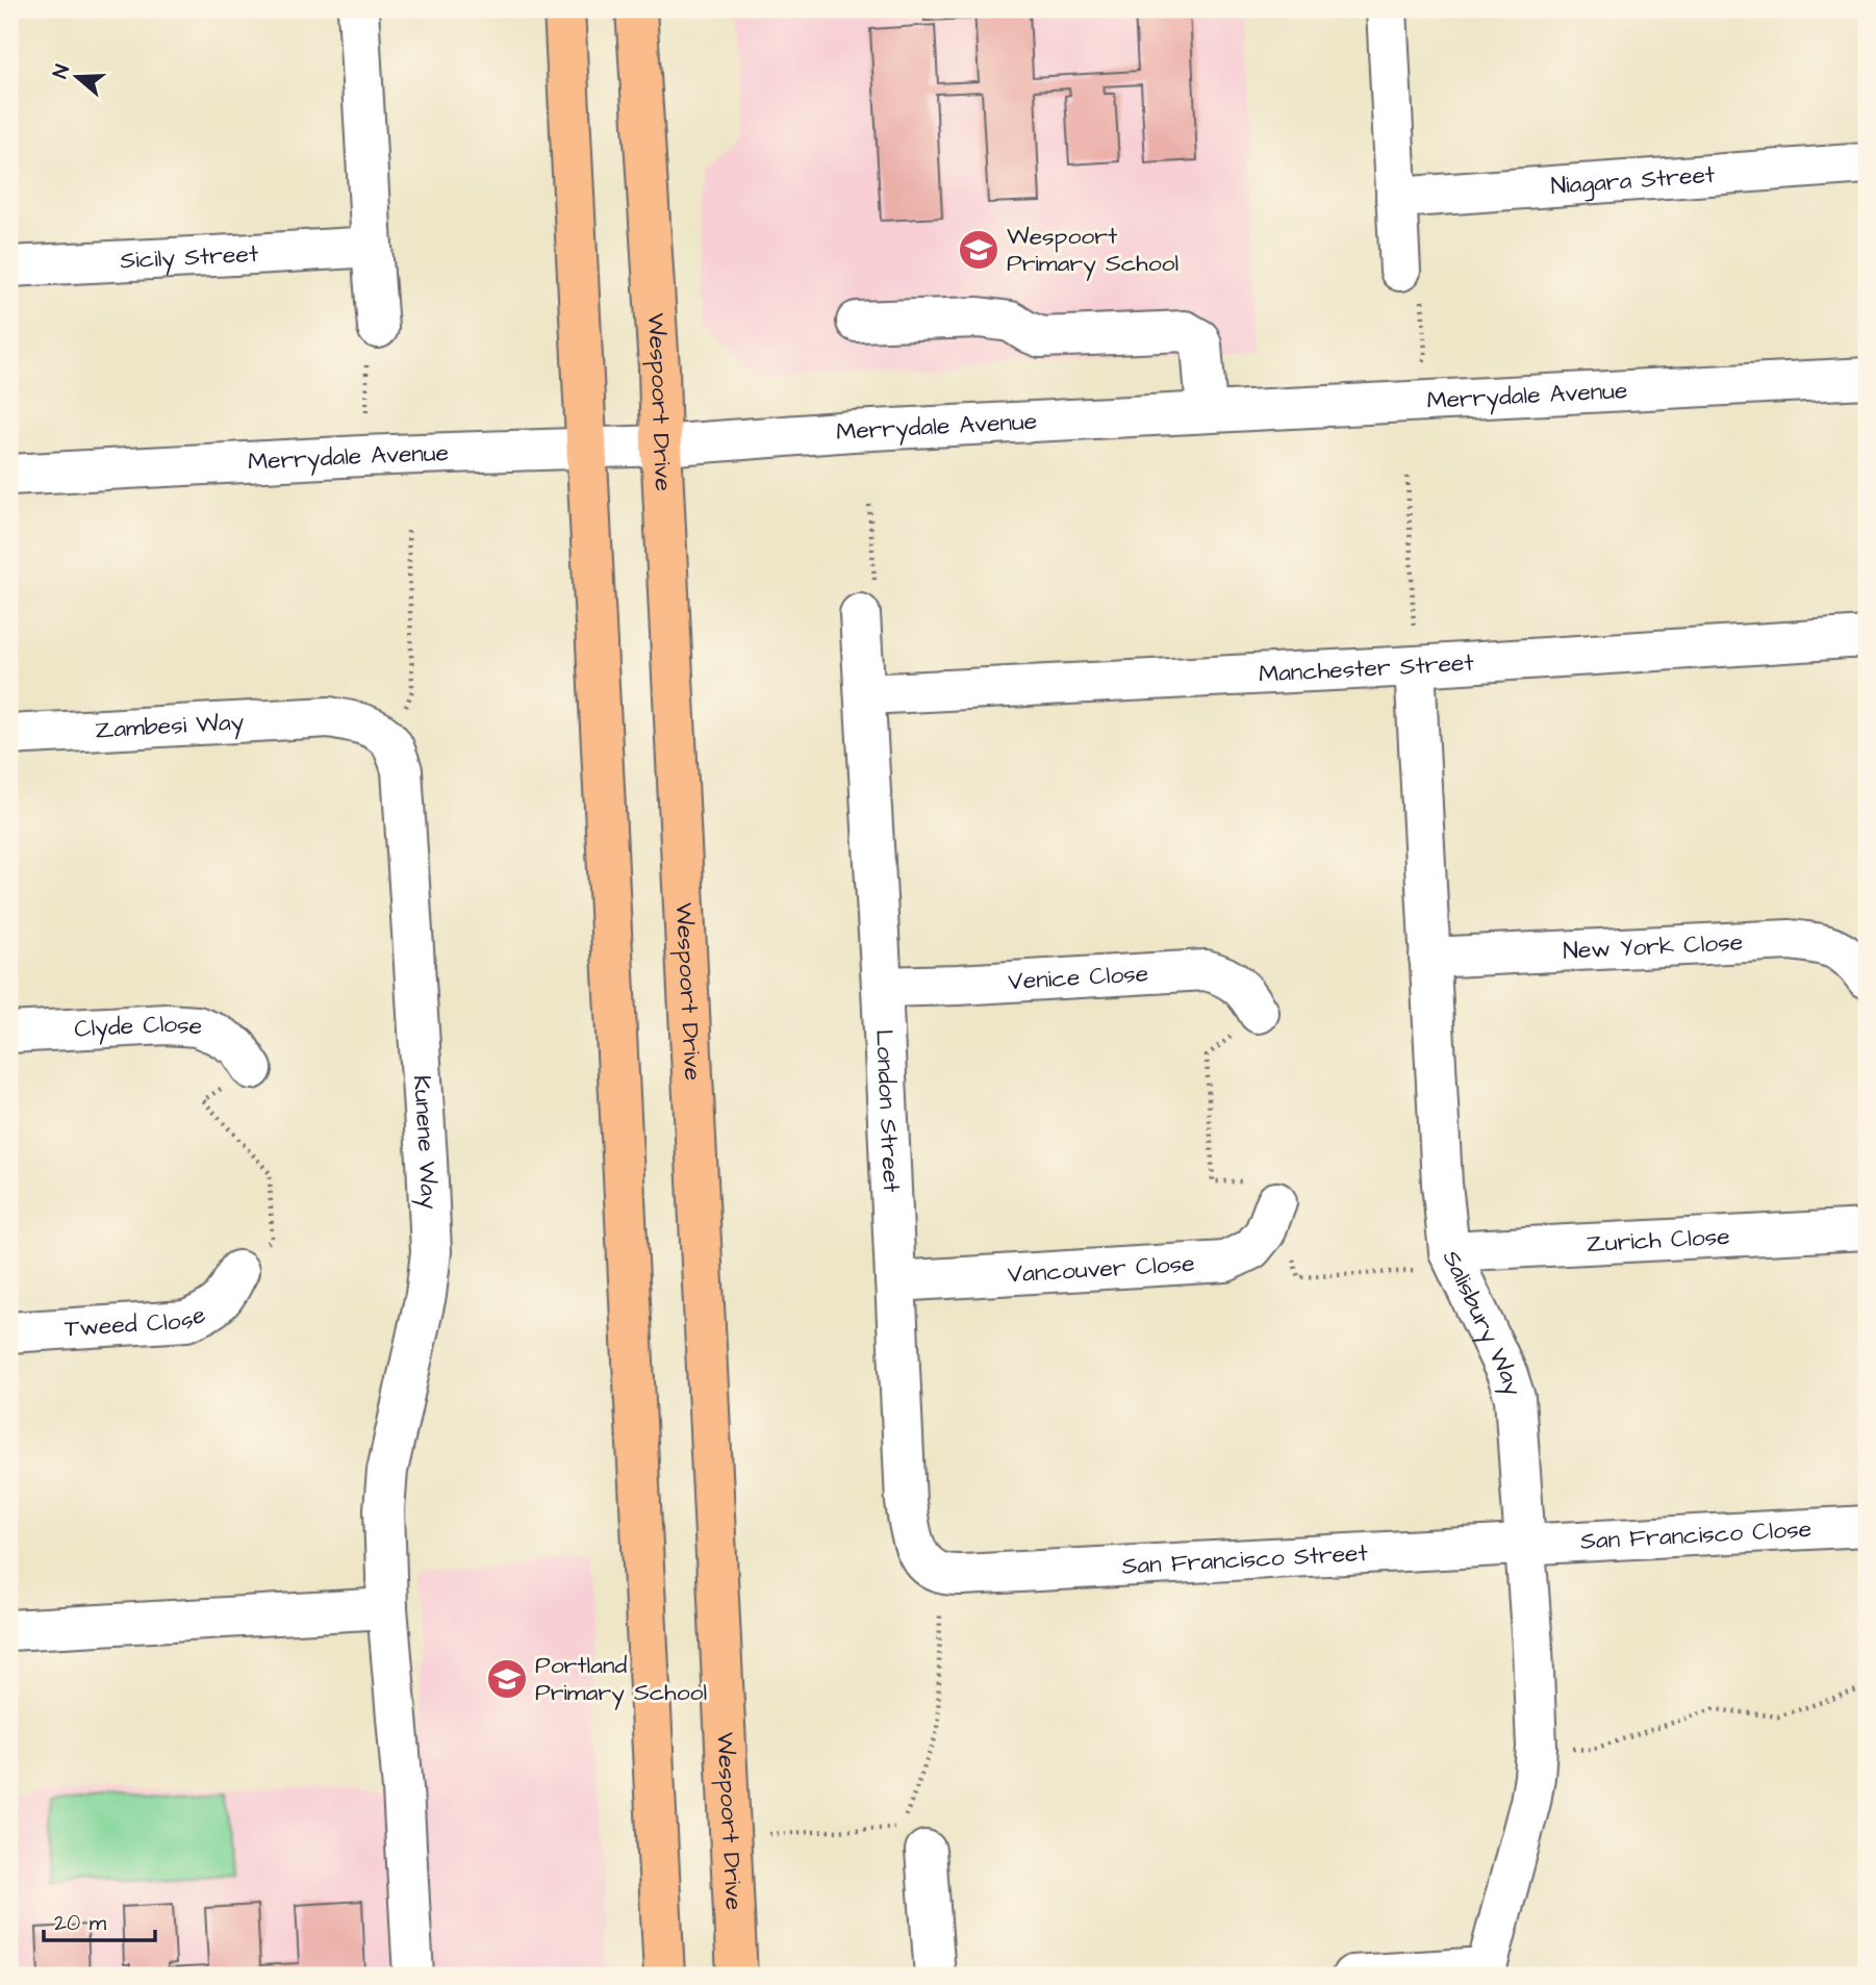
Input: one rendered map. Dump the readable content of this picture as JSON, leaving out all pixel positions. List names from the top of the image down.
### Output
{
  "streets": {
    "main road": ["Wespoort Drive"],
    "street": [
      "Niagara Street",
      "Sicily Street",
      "Merrydale Avenue",
      "Manchester Street",
      "Zambesi Way",
      "New York Close",
      "Venice Close",
      "Clyde Close",
      "London Street",
      "Kunene Way",
      "Zurich Close",
      "Vancouver Close",
      "Tweed Close",
      "Salisbury Way",
      "San Francisco Close",
      "San Francisco Street"
    ]
  },
  "crossings": [
    ["Merrydale Avenue", "Wespoort Drive"],
    ["Manchester Street", "London Street"],
    ["Manchester Street", "Salisbury Way"],
    ["Zambesi Way", "Kunene Way"],
    ["New York Close", "Salisbury Way"],
    ["Venice Close", "London Street"],
    ["London Street", "Vancouver Close"],
    ["London Street", "San Francisco Street"],
    ["Zurich Close", "Salisbury Way"],
    ["Salisbury Way", "San Francisco Close"],
    ["Salisbury Way", "San Francisco Street"],
    ["San Francisco Close", "San Francisco Street"]
  ],
  "places": {
    "school or university": ["Wespoort Primary School", "Portland Primary School"]
  },
  "scale_bar": "20 m",
  "north": "left"
}
